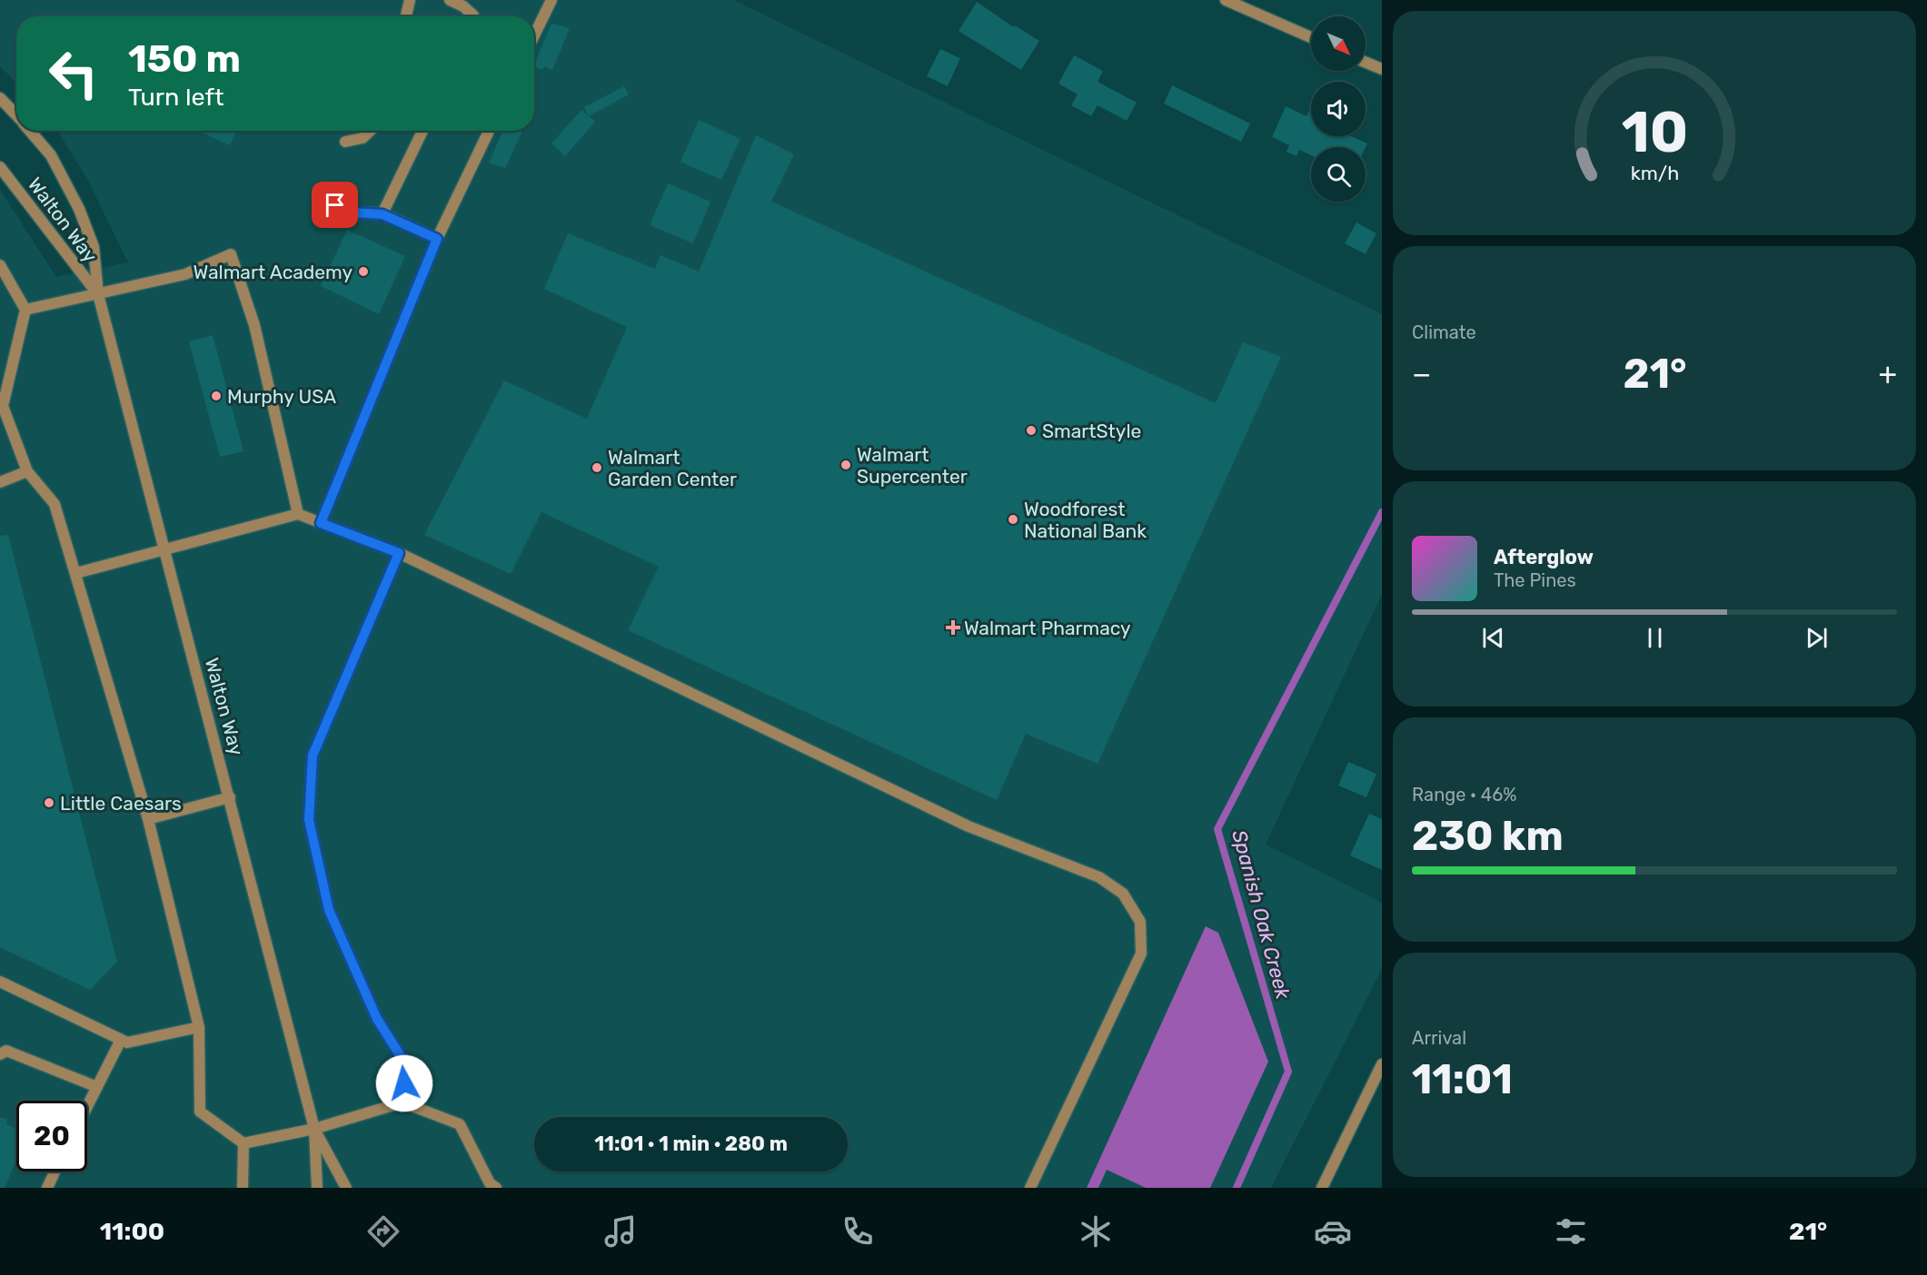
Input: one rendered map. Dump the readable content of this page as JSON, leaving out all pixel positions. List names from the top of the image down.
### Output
{
  "streets": {
    "street": ["Walton Way"]
  },
  "water": ["Spanish Oak Creek"],
  "places": {
    "other": [
      "Walmart Academy",
      "Murphy USA",
      "SmartStyle",
      "Walmart Supercenter",
      "Walmart Garden Center",
      "Woodforest National Bank",
      "Little Caesars"
    ],
    "health": ["Walmart Pharmacy"]
  },
  "north": "bottom right",
  "page": {
    "turn": ["150 m", "Turn left"],
    "tile": [
      "Climate",
      ["Range · 46%", "230 km"],
      ["Arrival", "11:01"]
    ],
    "heat": ["−", "21°", "+"],
    "song": ["Afterglow", "The Pines"],
    "limit": "20",
    "trip": "11:01 · 1 min · 280 m",
    "tabs": ["11:00", "21°"],
    "gauge": ["10", "km/h"]
  }
}
